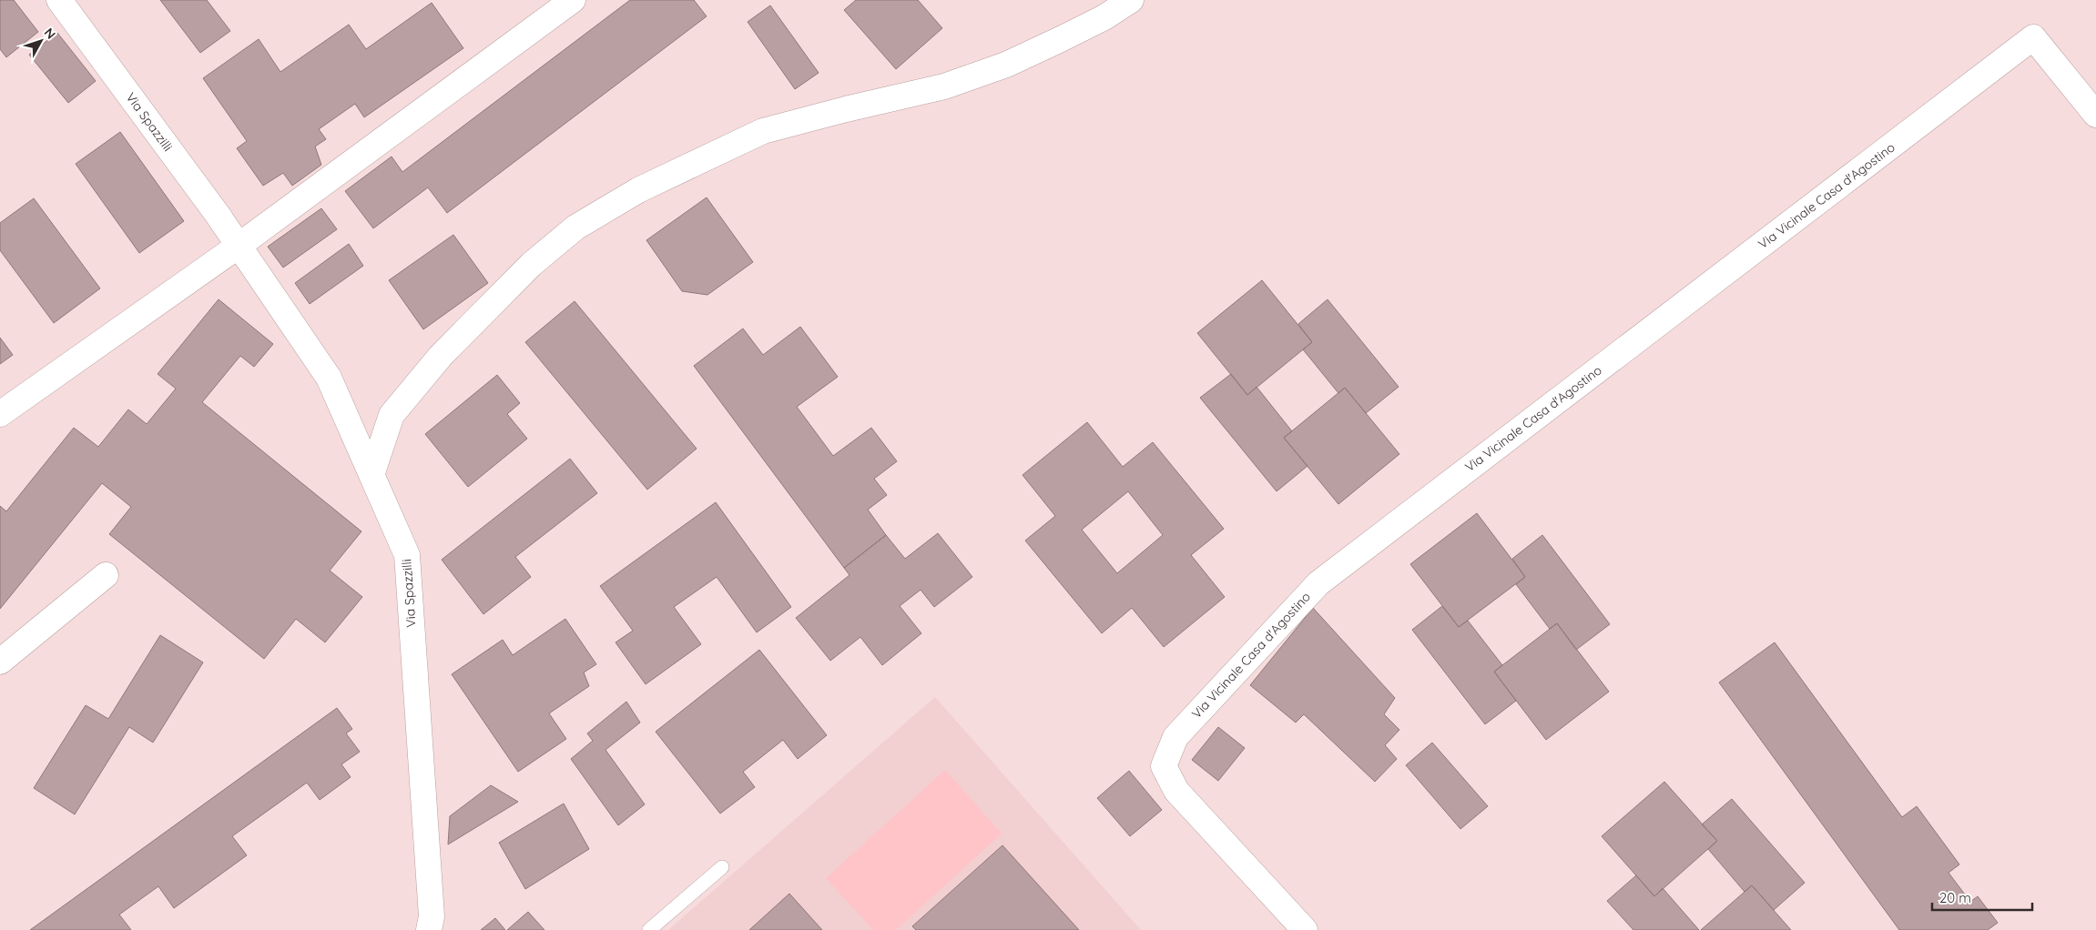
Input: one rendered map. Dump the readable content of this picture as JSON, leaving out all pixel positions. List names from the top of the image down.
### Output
{
  "streets": {
    "street": ["Via Spazzilli", "Via Vicinale Casa d'Agostino"]
  },
  "scale_bar": "20 m",
  "north": "top right"
}
